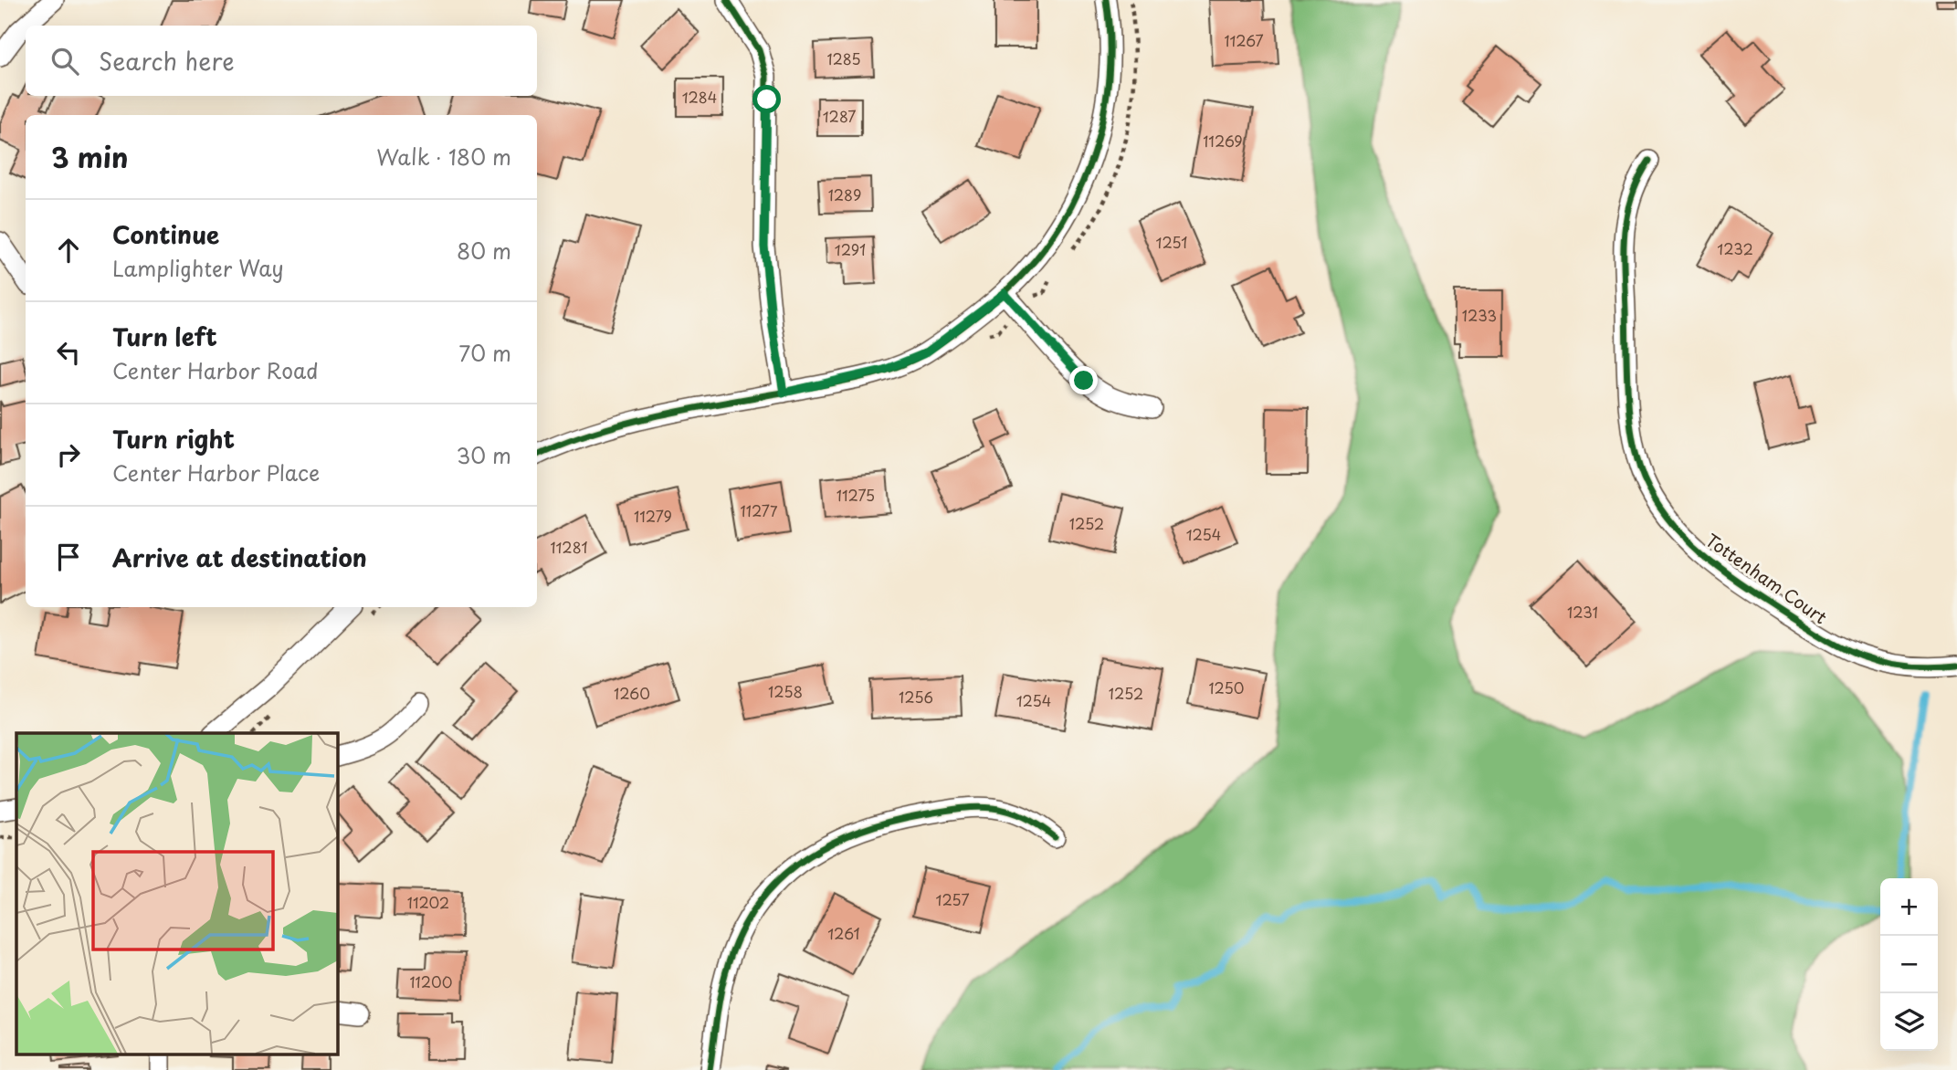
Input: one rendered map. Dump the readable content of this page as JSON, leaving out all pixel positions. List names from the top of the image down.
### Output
{
  "streets": {
    "street": ["Tottenham Court"]
  },
  "house_numbers": [
    "11267",
    "1285",
    "1284",
    "1287",
    "11269",
    "1289",
    "1251",
    "1232",
    "1291",
    "1233",
    "11275",
    "11277",
    "11279",
    "1252",
    "1254",
    "11281",
    "1231",
    "1250",
    "1258",
    "1260",
    "1252",
    "1256",
    "1254",
    "1257",
    "11202",
    "1261",
    "11200"
  ],
  "page": {
    "search": "Search here",
    "heading": ["3 min", "Walk · 180 m"],
    "list": [
      ["Continue", "Lamplighter Way", "80 m"],
      ["Turn left", "Center Harbor Road", "70 m"],
      ["Turn right", "Center Harbor Place", "30 m"],
      "Arrive at destination"
    ],
    "map_buttons": ["+", "−"]
  }
}
